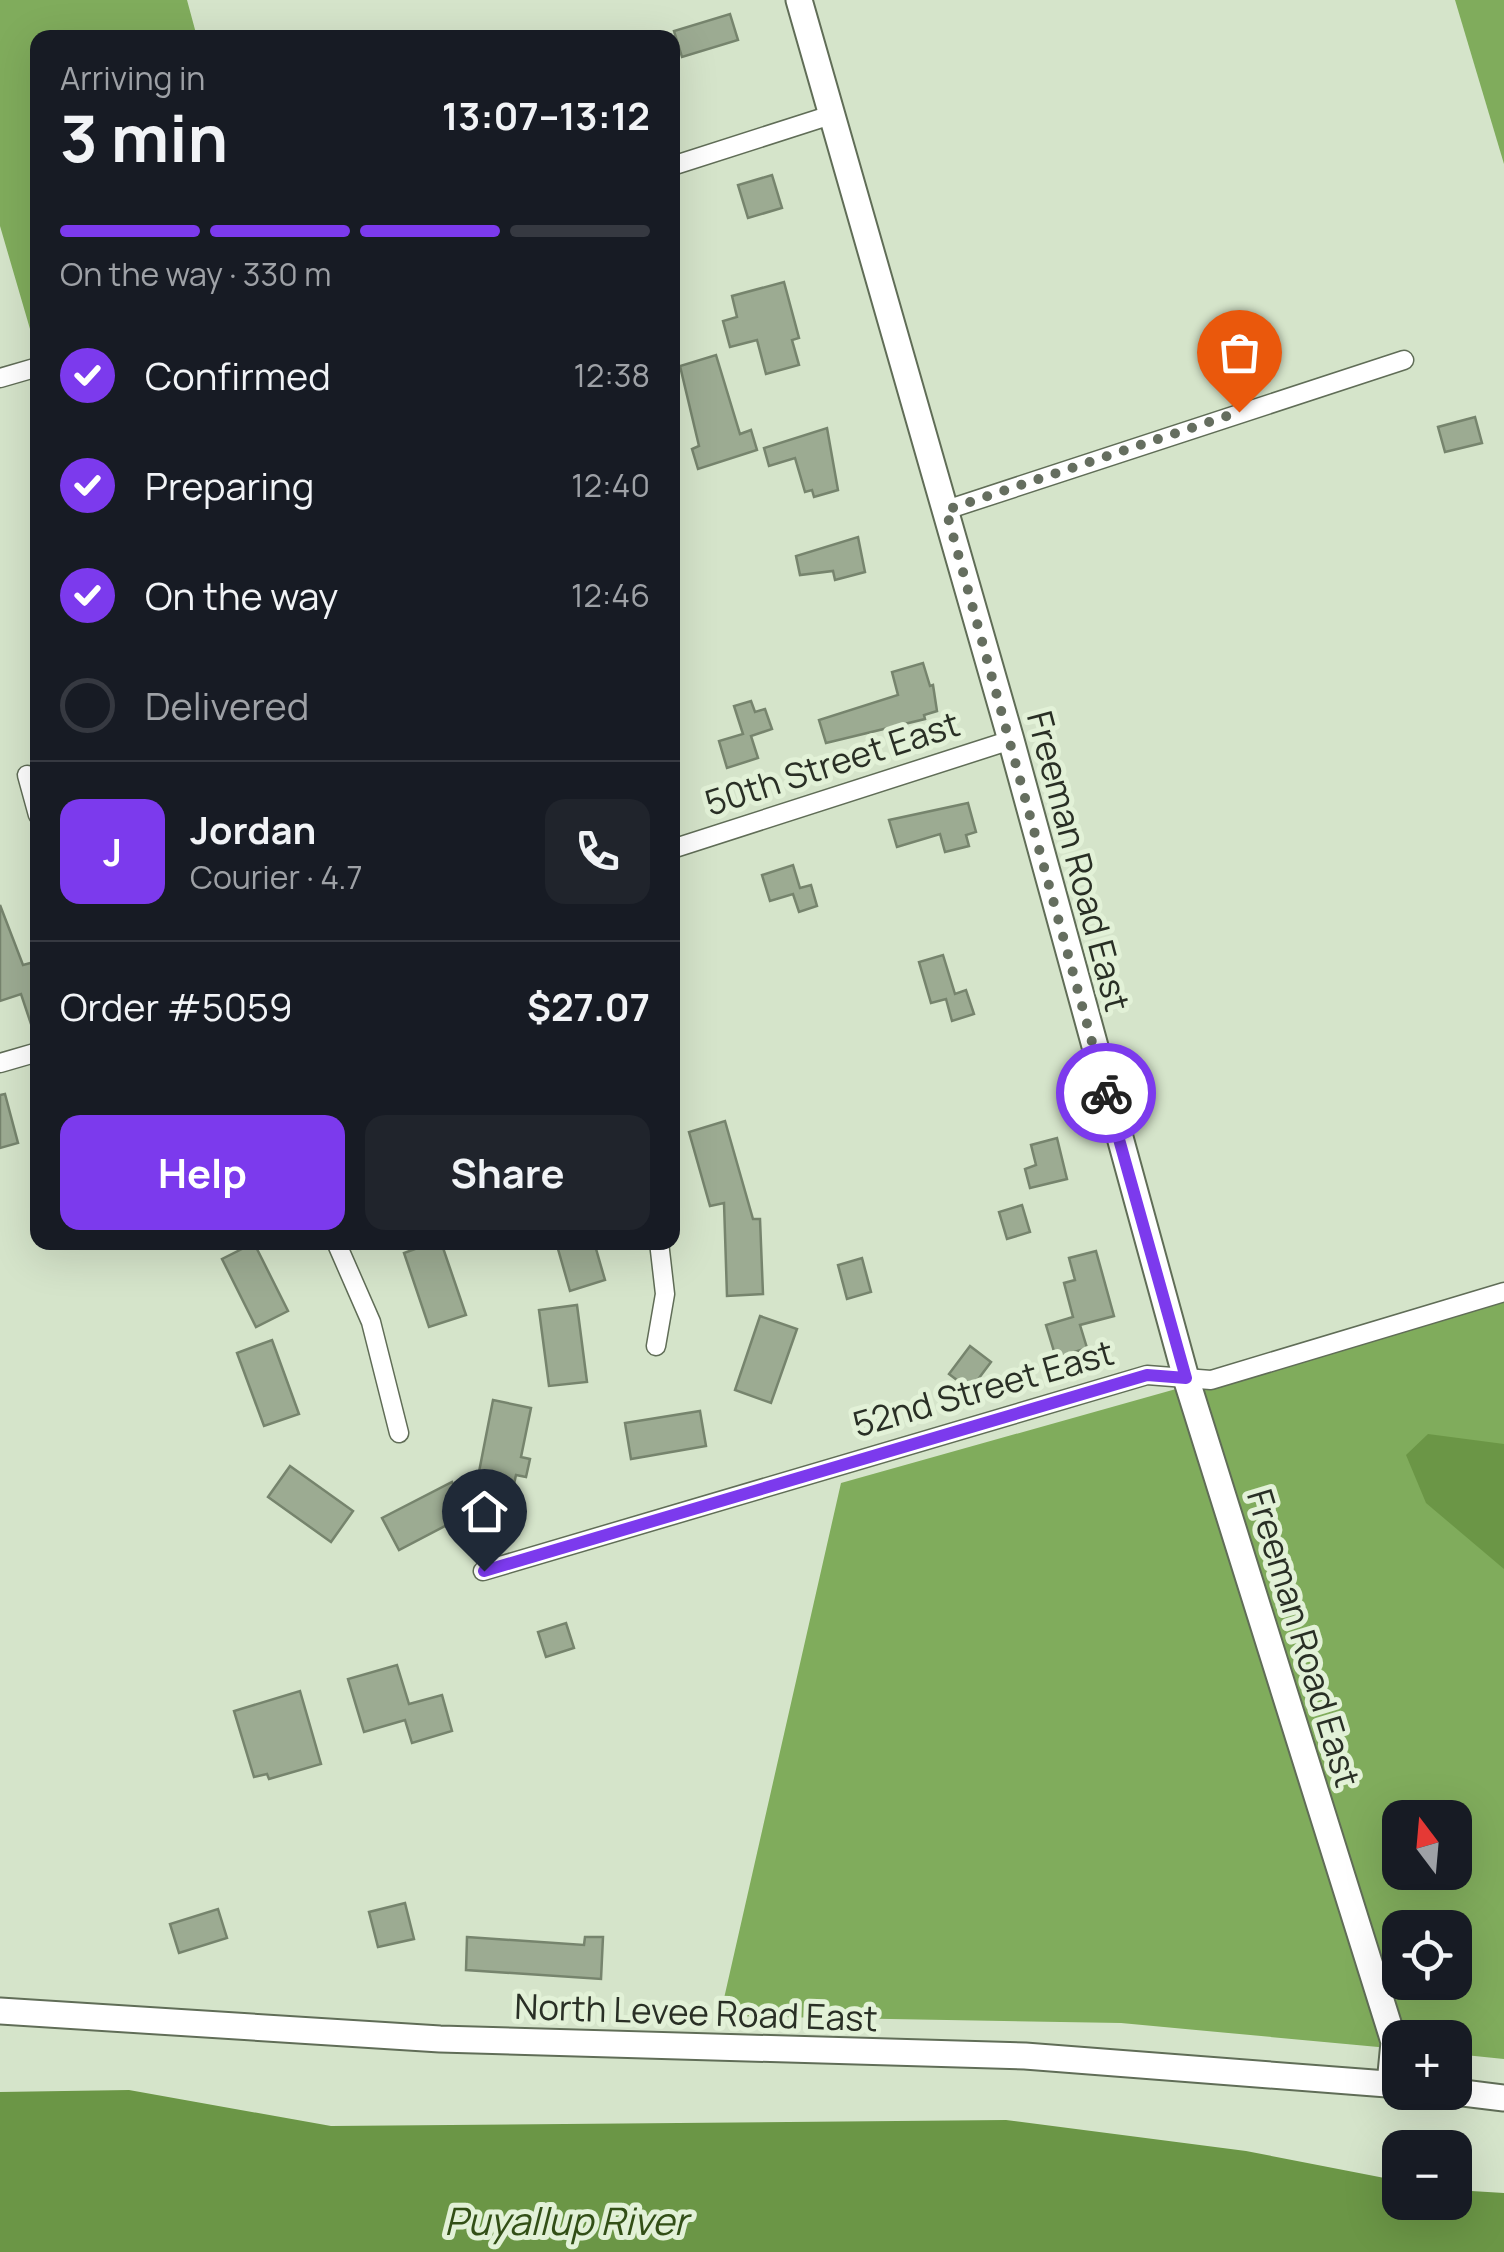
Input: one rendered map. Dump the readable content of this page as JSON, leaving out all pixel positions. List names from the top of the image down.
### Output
{
  "streets": {
    "street": [
      "50th Street East",
      "Freeman Road East",
      "52nd Street East",
      "North Levee Road East"
    ]
  },
  "crossings": [
    ["50th Street East", "Freeman Road East"],
    ["Freeman Road East", "52nd Street East"]
  ],
  "water": ["Puyallup River"],
  "north": "top",
  "page": {
    "heading": ["3 min", "Arriving in", "13:07–13:12"],
    "panel": [
      "Jordan",
      "Courier · 4.7",
      "Order #5059",
      "$27.07"
    ],
    "bar": "On the way · 330 m",
    "list": [
      ["Confirmed", "12:38"],
      ["Preparing", "12:40"],
      ["On the way", "12:46"],
      "Delivered"
    ],
    "round": "J",
    "buttons": ["Help", "Share"],
    "map_buttons": ["+", "−"]
  }
}
